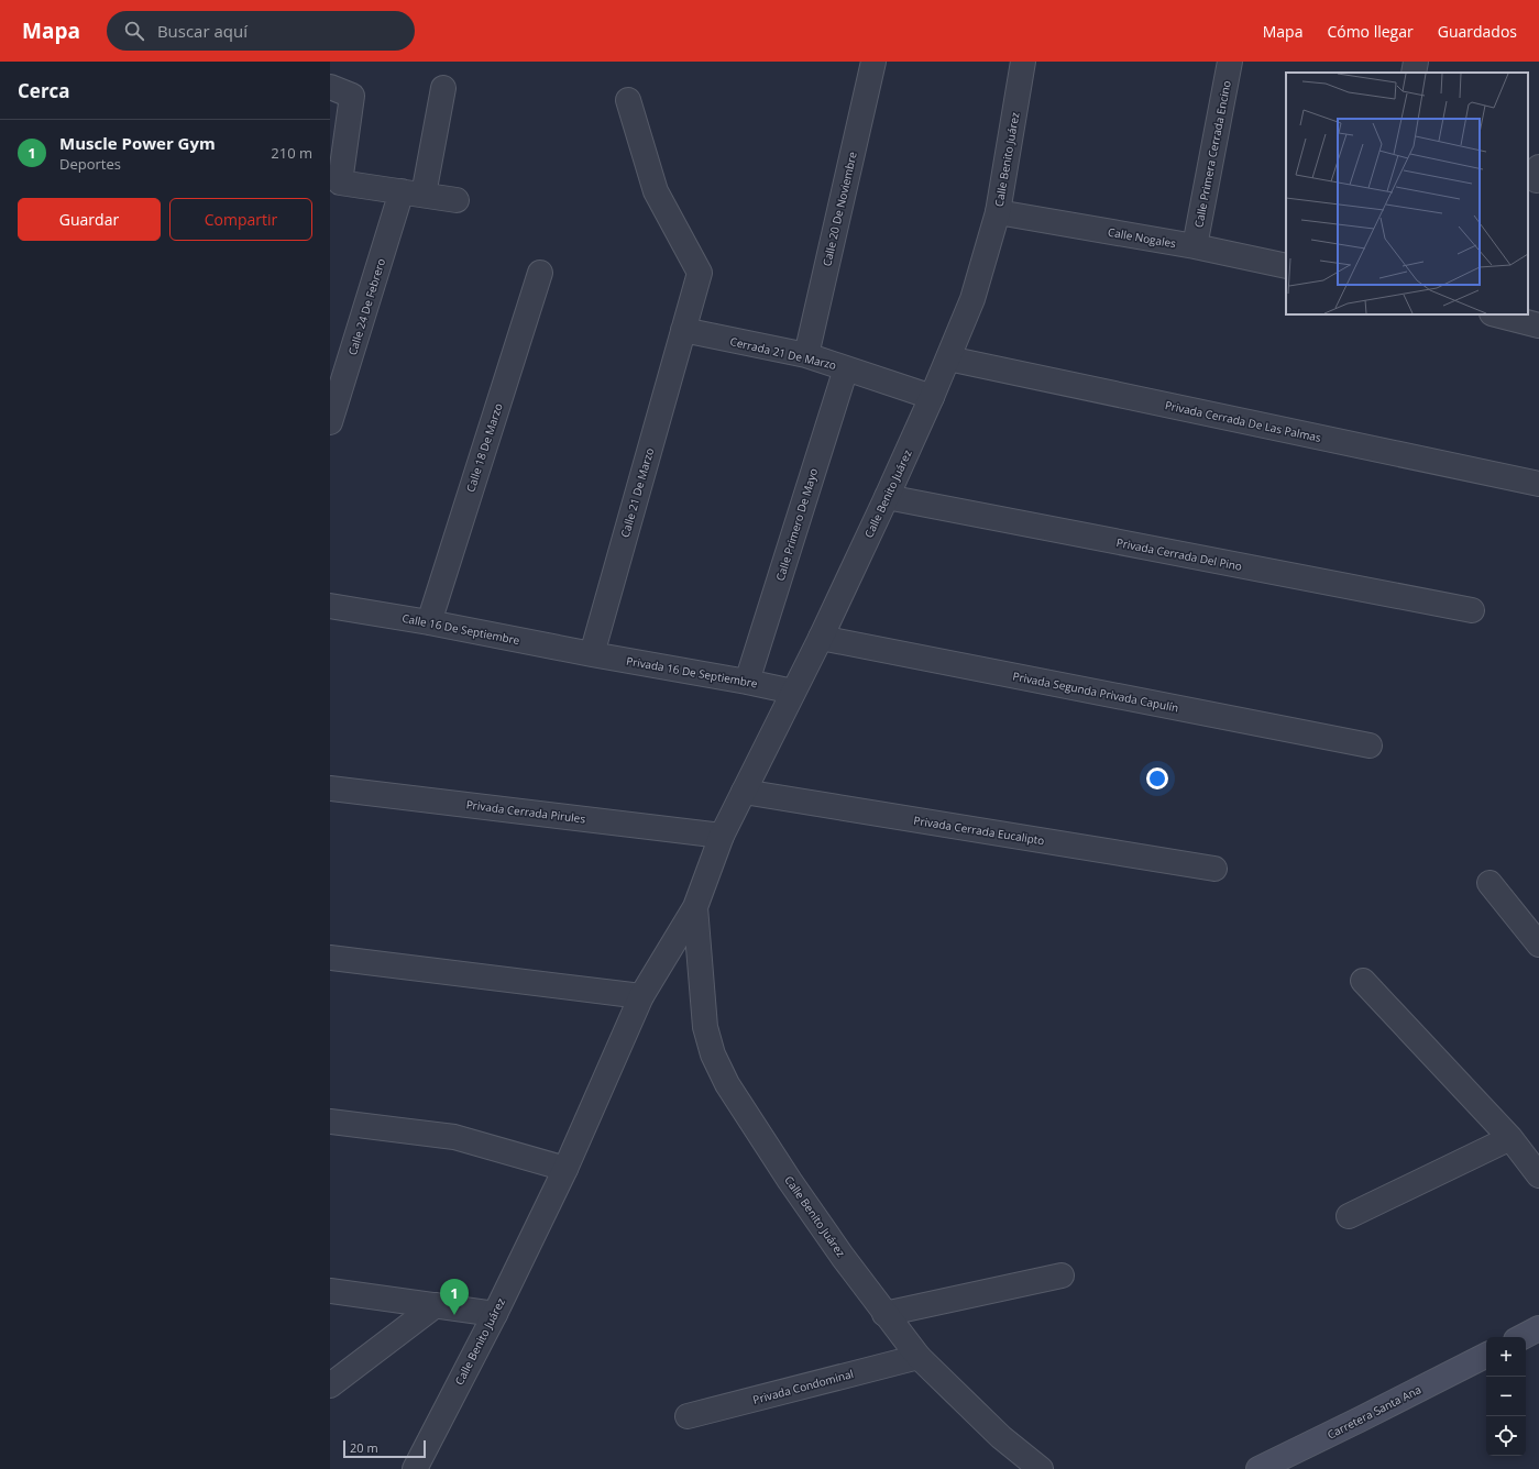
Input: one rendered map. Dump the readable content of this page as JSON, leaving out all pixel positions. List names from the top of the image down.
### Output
{
  "streets": {
    "main road": ["Carretera Santa Ana"],
    "street": [
      "Calle Primera Cerrada Encino",
      "Calle Benito Juárez",
      "Calle 20 De Noviembre",
      "Calle Nogales",
      "Calle 24 De Febrero",
      "Cerrada 21 De Marzo",
      "Privada Cerrada De Las Palmas",
      "Calle 18 De Marzo",
      "Calle 21 De Marzo",
      "Calle Primero De Mayo",
      "Privada Cerrada Del Pino",
      "Calle 16 De Septiembre",
      "Privada 16 De Septiembre",
      "Privada Segunda Privada Capulín",
      "Privada Cerrada Pirules",
      "Privada Cerrada Eucalipto",
      "Privada Condominal"
    ]
  },
  "crossings": [
    ["Calle Primera Cerrada Encino", "Calle Nogales"],
    ["Calle Benito Juárez", "Calle Nogales"],
    ["Calle Benito Juárez", "Cerrada 21 De Marzo"],
    ["Calle Benito Juárez", "Privada Cerrada De Las Palmas"],
    ["Calle Benito Juárez", "Privada Cerrada Del Pino"],
    ["Calle Benito Juárez", "Privada 16 De Septiembre"],
    ["Calle Benito Juárez", "Privada Segunda Privada Capulín"],
    ["Calle Benito Juárez", "Privada Cerrada Pirules"],
    ["Calle Benito Juárez", "Privada Cerrada Eucalipto"],
    ["Calle Benito Juárez", "Privada Condominal"],
    ["Calle 20 De Noviembre", "Cerrada 21 De Marzo"],
    ["Cerrada 21 De Marzo", "Calle 21 De Marzo"],
    ["Cerrada 21 De Marzo", "Calle Primero De Mayo"],
    ["Calle 18 De Marzo", "Calle 16 De Septiembre"],
    ["Calle 21 De Marzo", "Calle 16 De Septiembre"],
    ["Calle 21 De Marzo", "Privada 16 De Septiembre"],
    ["Calle Primero De Mayo", "Privada 16 De Septiembre"],
    ["Calle 16 De Septiembre", "Privada 16 De Septiembre"]
  ],
  "scale_bar": "20 m",
  "page": {
    "header": "Mapa",
    "search": "Buscar aquí",
    "nav": ["Mapa", "Cómo llegar", "Guardados"],
    "heading": "Cerca",
    "list": [
      {
        "mark": "1",
        "name": "Muscle Power Gym",
        "note": "Deportes",
        "value": "210 m"
      }
    ],
    "buttons": ["Guardar", "Compartir"],
    "pins": "1",
    "map_buttons": ["+", "−"],
    "scale": "20 m"
  }
}
